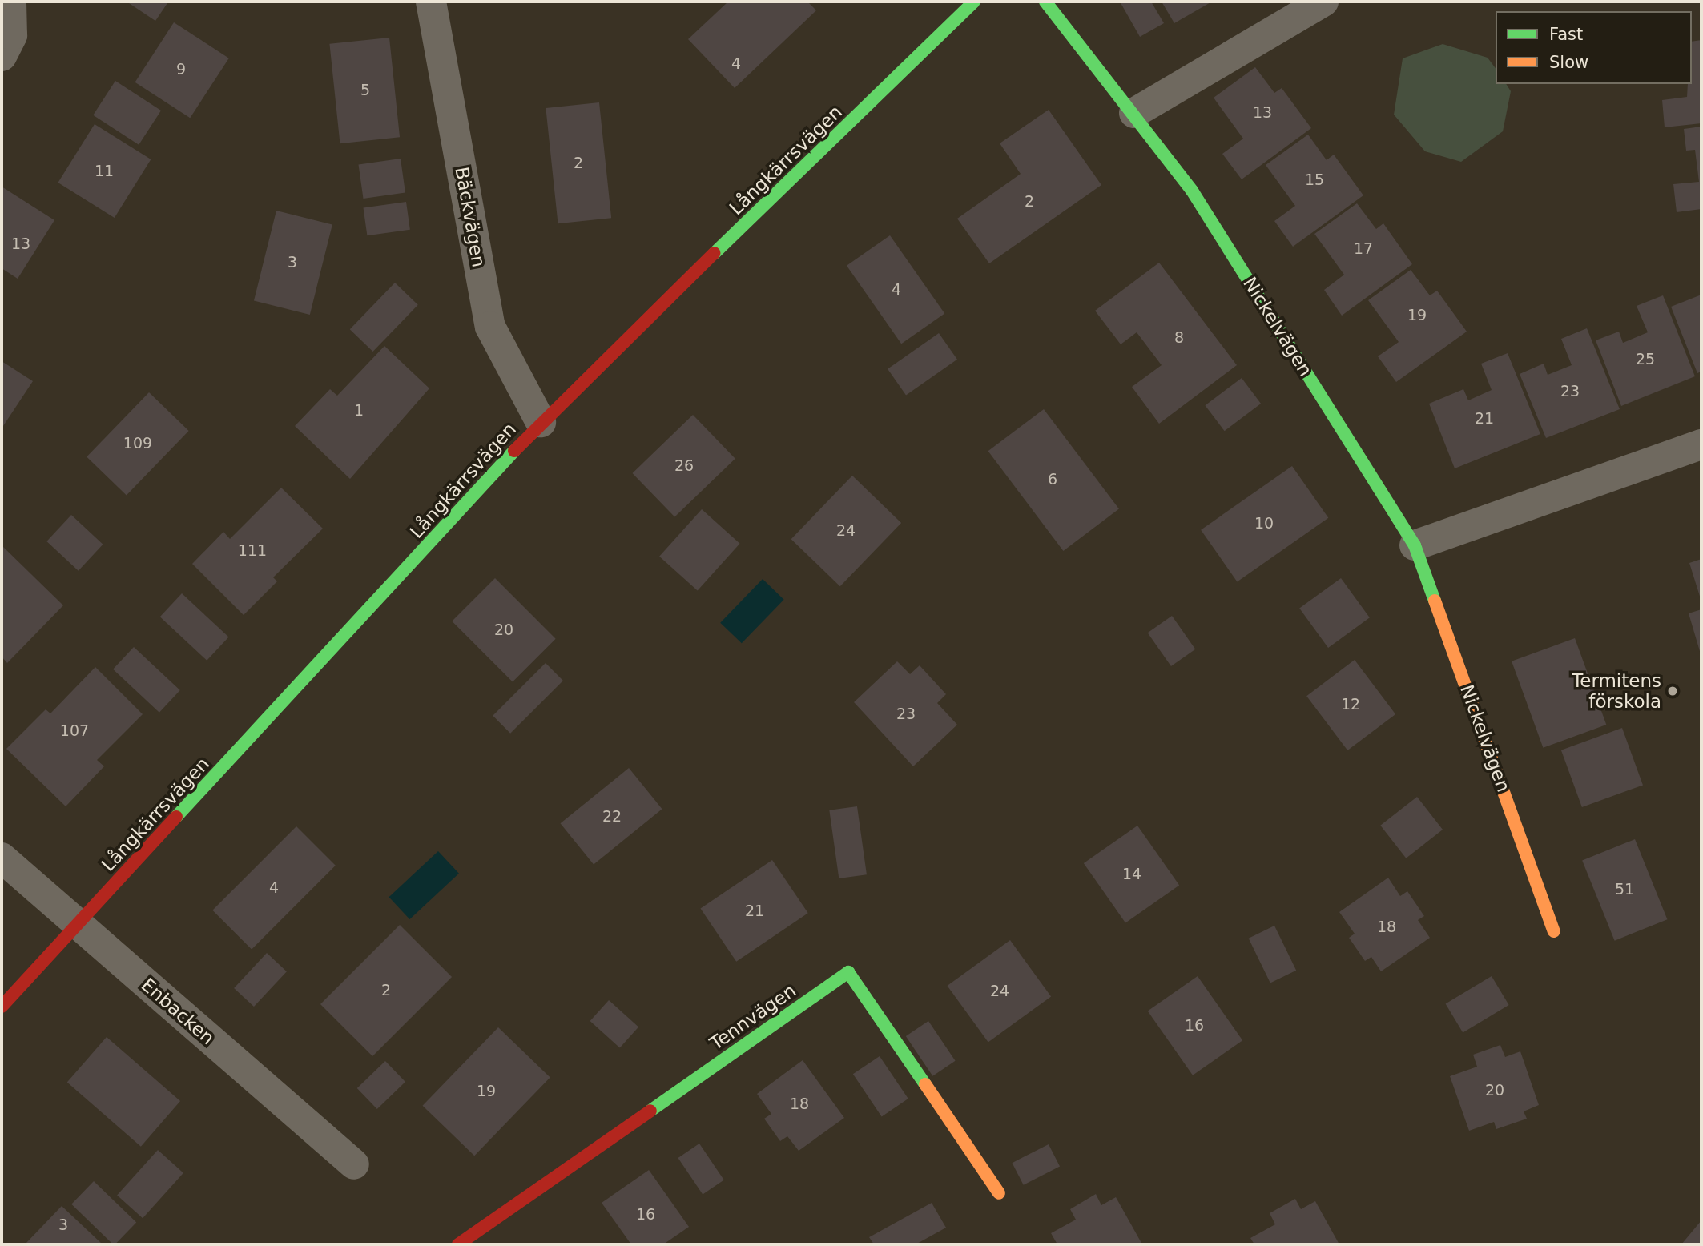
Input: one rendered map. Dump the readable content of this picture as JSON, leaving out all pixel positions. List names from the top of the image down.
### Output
{
  "streets": {
    "street": [
      "Långkärrsvägen",
      "Bäckvägen",
      "Nickelvägen",
      "Enbacken",
      "Tennvägen"
    ]
  },
  "crossings": [
    ["Långkärrsvägen", "Bäckvägen"],
    ["Långkärrsvägen", "Enbacken"]
  ],
  "places": ["Termitens förskola"],
  "house_numbers": [
    "4",
    "9",
    "5",
    "13",
    "2",
    "11",
    "15",
    "2",
    "13",
    "17",
    "3",
    "4",
    "19",
    "8",
    "25",
    "23",
    "1",
    "21",
    "109",
    "26",
    "6",
    "10",
    "24",
    "111",
    "20",
    "12",
    "23",
    "107",
    "22",
    "14",
    "4",
    "51",
    "21",
    "18",
    "2",
    "24",
    "16",
    "20",
    "19",
    "18",
    "16",
    "3"
  ],
  "legend": ["Fast", "Slow"]
}
